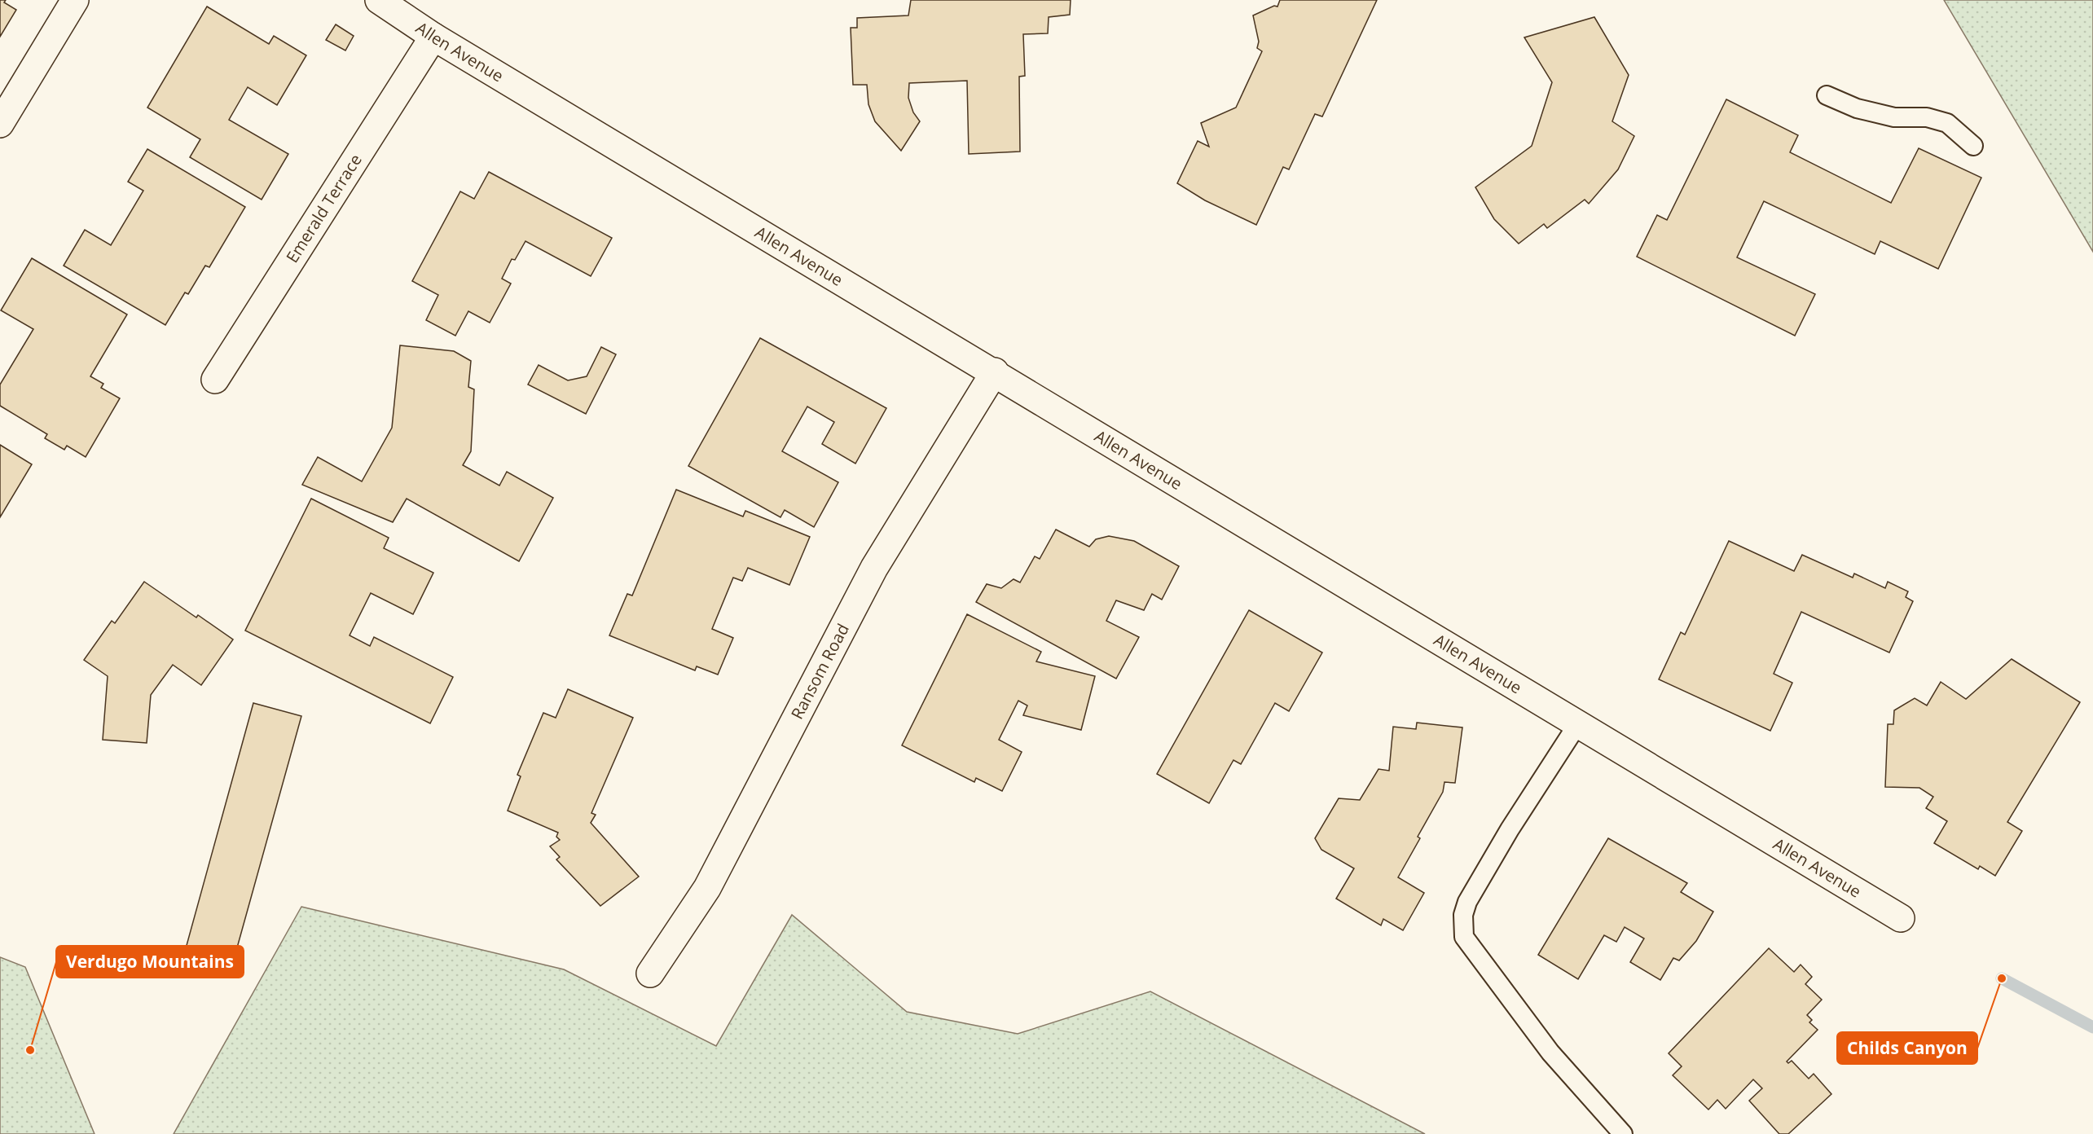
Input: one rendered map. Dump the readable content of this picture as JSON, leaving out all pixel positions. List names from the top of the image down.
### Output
{
  "streets": {
    "street": ["Allen Avenue", "Emerald Terrace", "Ransom Road"]
  },
  "crossings": [
    ["Allen Avenue", "Emerald Terrace"],
    ["Allen Avenue", "Ransom Road"]
  ],
  "places": ["Childs Canyon", "Verdugo Mountains"]
}
